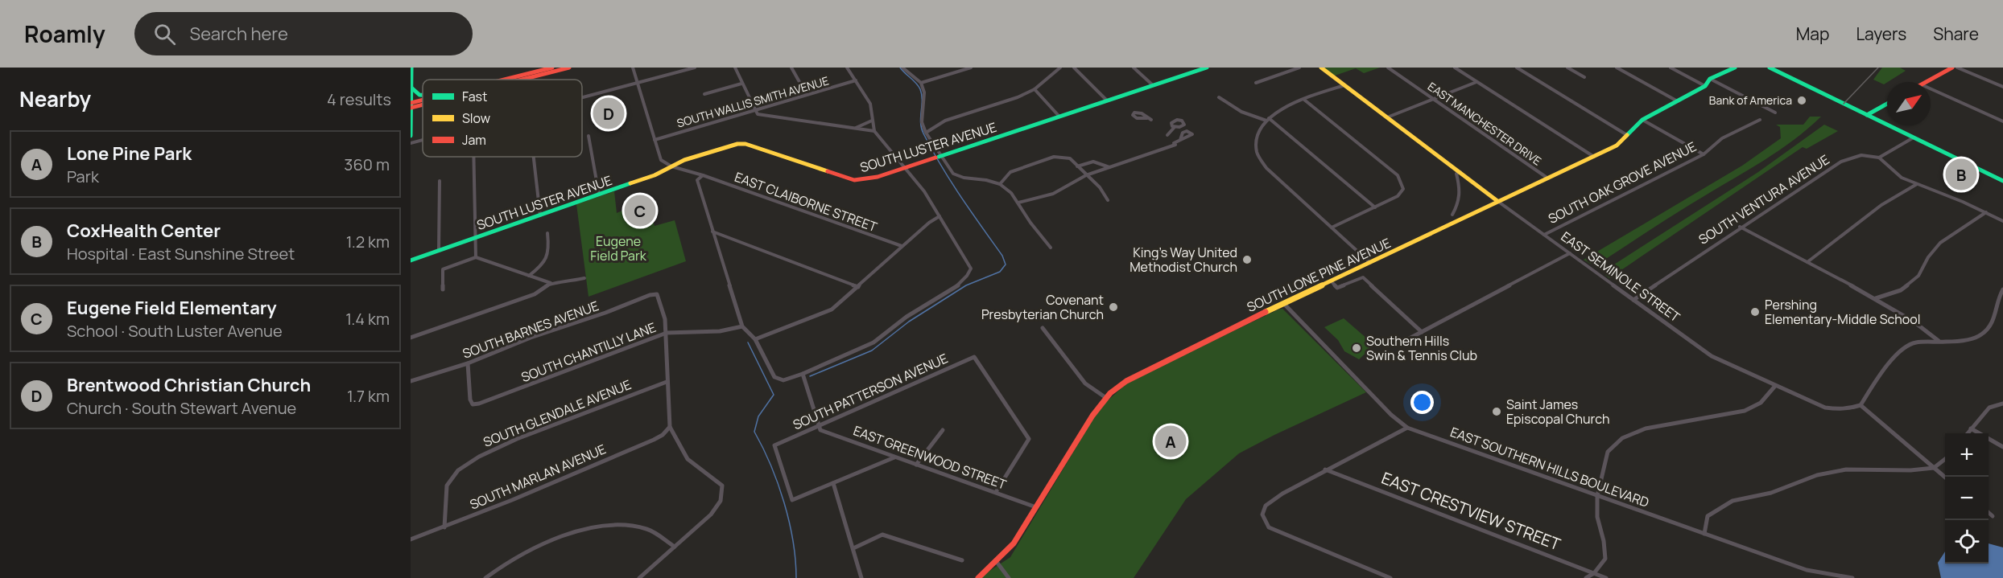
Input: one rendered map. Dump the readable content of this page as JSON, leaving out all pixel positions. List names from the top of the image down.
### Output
{
  "streets": {
    "main road": ["SOUTH LUSTER AVENUE", "SOUTH LONE PINE AVENUE", "EAST SEMINOLE STREET"],
    "street": [
      "SOUTH WALLIS SMITH AVENUE",
      "EAST MANCHESTER DRIVE",
      "SOUTH OAK GROVE AVENUE",
      "SOUTH VENTURA AVENUE",
      "EAST CLAIBORNE STREET",
      "SOUTH BARNES AVENUE",
      "SOUTH CHANTILLY LANE",
      "SOUTH PATTERSON AVENUE",
      "SOUTH GLENDALE AVENUE",
      "EAST GREENWOOD STREET",
      "EAST SOUTHERN HILLS BOULEVARD",
      "SOUTH MARLAN AVENUE",
      "EAST CRESTVIEW STREET"
    ]
  },
  "crossings": [
    ["EAST MANCHESTER DRIVE", "SOUTH LONE PINE AVENUE"],
    ["SOUTH LUSTER AVENUE", "EAST CLAIBORNE STREET"],
    ["SOUTH OAK GROVE AVENUE", "EAST SEMINOLE STREET"],
    ["SOUTH VENTURA AVENUE", "EAST SEMINOLE STREET"],
    ["SOUTH LONE PINE AVENUE", "EAST SEMINOLE STREET"],
    ["SOUTH LONE PINE AVENUE", "EAST GREENWOOD STREET"],
    ["SOUTH LONE PINE AVENUE", "EAST SOUTHERN HILLS BOULEVARD"],
    ["SOUTH BARNES AVENUE", "SOUTH CHANTILLY LANE"],
    ["SOUTH PATTERSON AVENUE", "EAST GREENWOOD STREET"],
    ["SOUTH GLENDALE AVENUE", "SOUTH MARLAN AVENUE"]
  ],
  "parks": ["Eugene Field Park"],
  "places": [
    "Bank of America",
    "King's Way United Methodist Church",
    "Covenant Presbyterian Church",
    "Pershing Elementary-Middle School",
    "Southern Hills Swin & Tennis Club",
    "Saint James Episcopal Church"
  ],
  "legend": ["Fast", "Slow", "Jam"],
  "north": "top right",
  "page": {
    "header": "Roamly",
    "search": "Search here",
    "nav": ["Map", "Layers", "Share"],
    "heading": ["Nearby", "4 results"],
    "pins": [
      "D",
      "B",
      "C",
      "A"
    ],
    "list": [
      {
        "mark": "A",
        "name": "Lone Pine Park",
        "note": "Park",
        "value": "360 m"
      },
      {
        "mark": "B",
        "name": "CoxHealth Center",
        "note": "Hospital · East Sunshine Street",
        "value": "1.2 km"
      },
      {
        "mark": "C",
        "name": "Eugene Field Elementary",
        "note": "School · South Luster Avenue",
        "value": "1.4 km"
      },
      {
        "mark": "D",
        "name": "Brentwood Christian Church",
        "note": "Church · South Stewart Avenue",
        "value": "1.7 km"
      }
    ],
    "map_buttons": ["+", "−"]
  }
}
